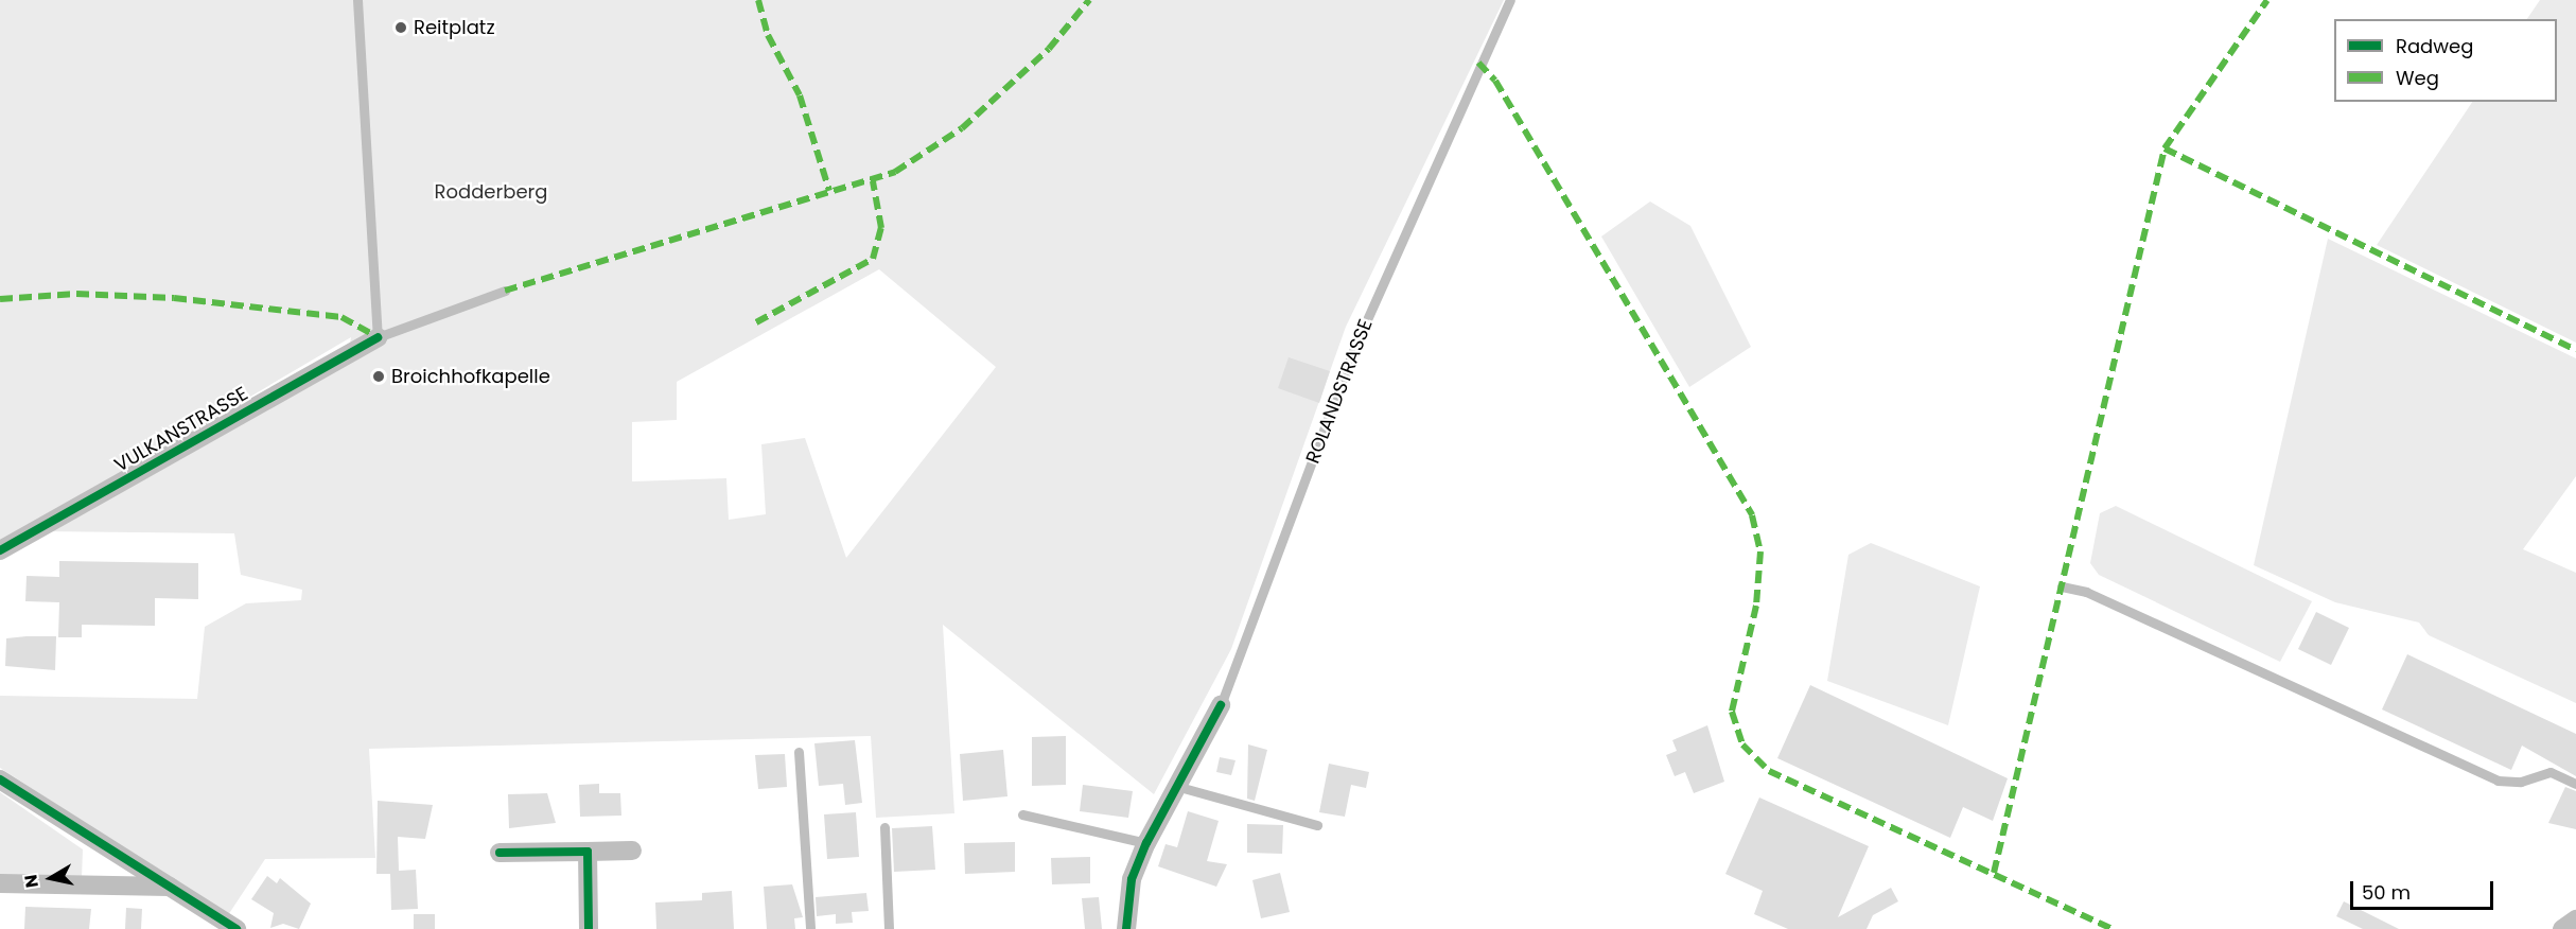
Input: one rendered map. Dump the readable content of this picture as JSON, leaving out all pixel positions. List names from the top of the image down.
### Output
{
  "streets": {
    "street": ["ROLANDSTRASSE", "VULKANSTRASSE"]
  },
  "parks": ["Rodderberg"],
  "places": ["Reitplatz", "Broichhofkapelle"],
  "legend": ["Radweg", "Weg"],
  "scale_bar": "50 m",
  "north": "left"
}
